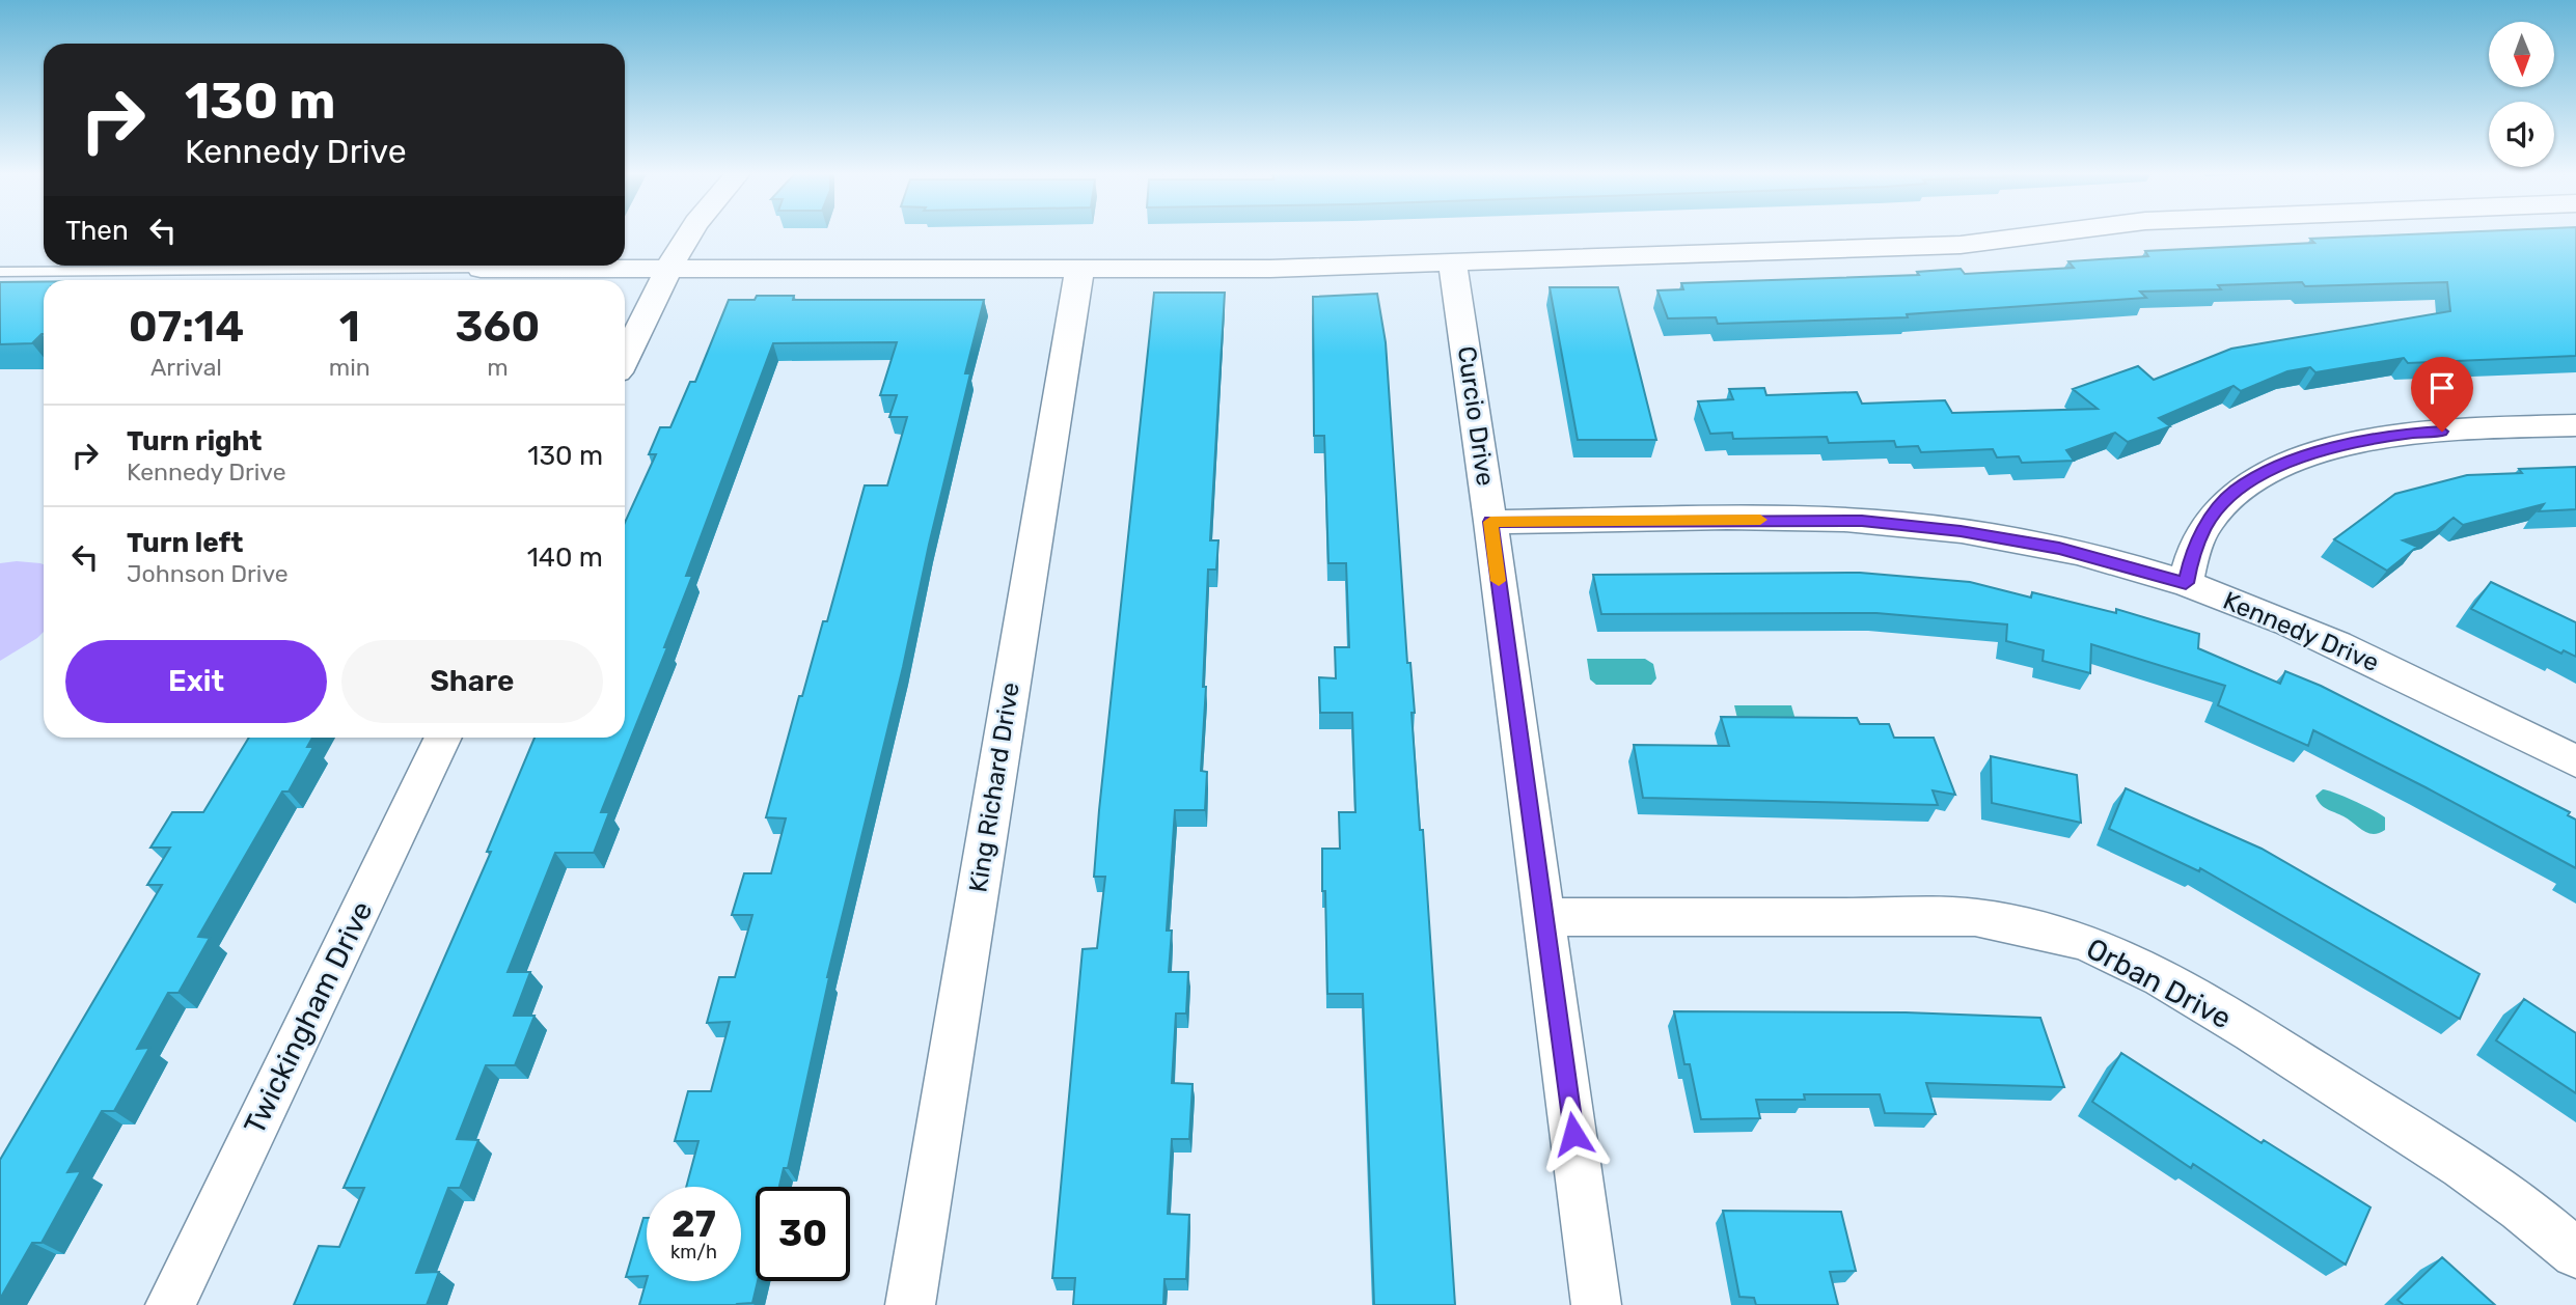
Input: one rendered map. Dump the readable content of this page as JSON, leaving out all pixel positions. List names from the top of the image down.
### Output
{
  "streets": {
    "street": [
      "Curcio Drive",
      "Kennedy Drive",
      "King Richard Drive",
      "Orban Drive",
      "Twickingham Drive"
    ]
  },
  "crossings": [
    ["Curcio Drive", "Kennedy Drive"],
    ["Curcio Drive", "Orban Drive"]
  ],
  "north": "bottom",
  "page": {
    "turn": ["130 m", "Kennedy Drive"],
    "then": "Then",
    "eta": [
      "07:14",
      "Arrival",
      "1",
      "min",
      "360",
      "m"
    ],
    "list": [
      {
        "name": "Turn right",
        "note": "Kennedy Drive",
        "value": "130 m"
      },
      {
        "name": "Turn left",
        "note": "Johnson Drive",
        "value": "140 m"
      }
    ],
    "buttons": ["Exit", "Share"],
    "speed": "27 km/h",
    "limit": "30"
  }
}
